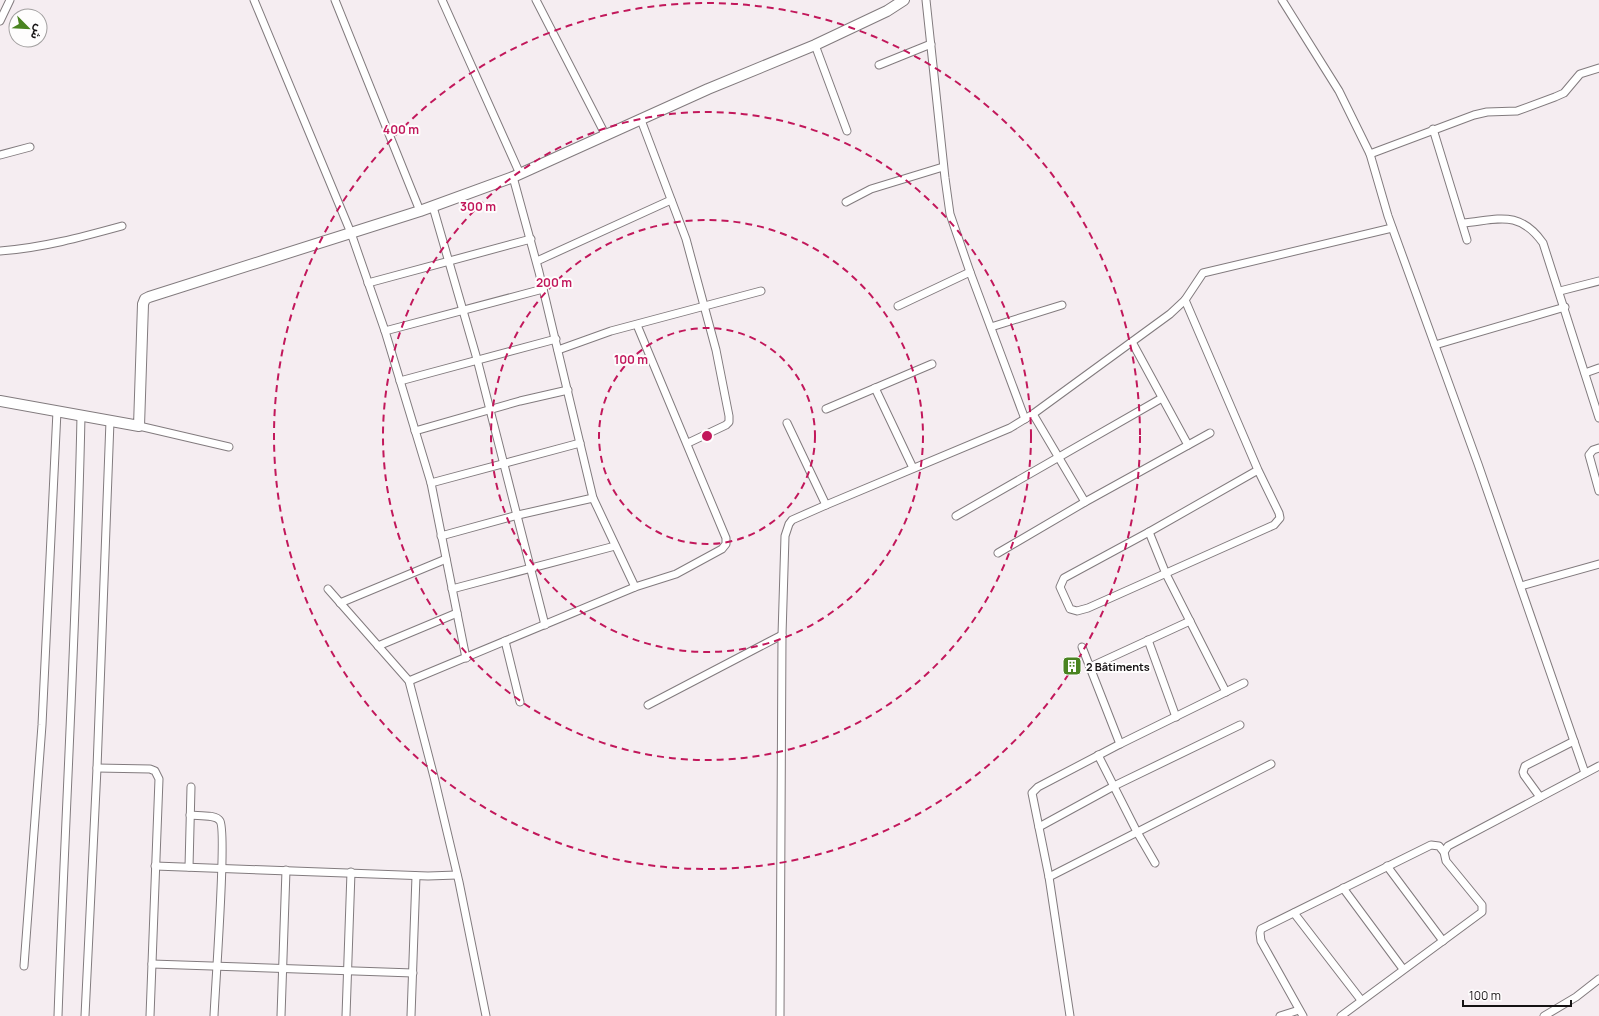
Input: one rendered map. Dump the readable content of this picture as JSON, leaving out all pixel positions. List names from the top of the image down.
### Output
{
  "places": {
    "building": ["2 Bâtiments"]
  },
  "scale_bar": "100 m",
  "north": "bottom right",
  "rings": [
    "400 m",
    "300 m",
    "200 m",
    "100 m"
  ]
}
